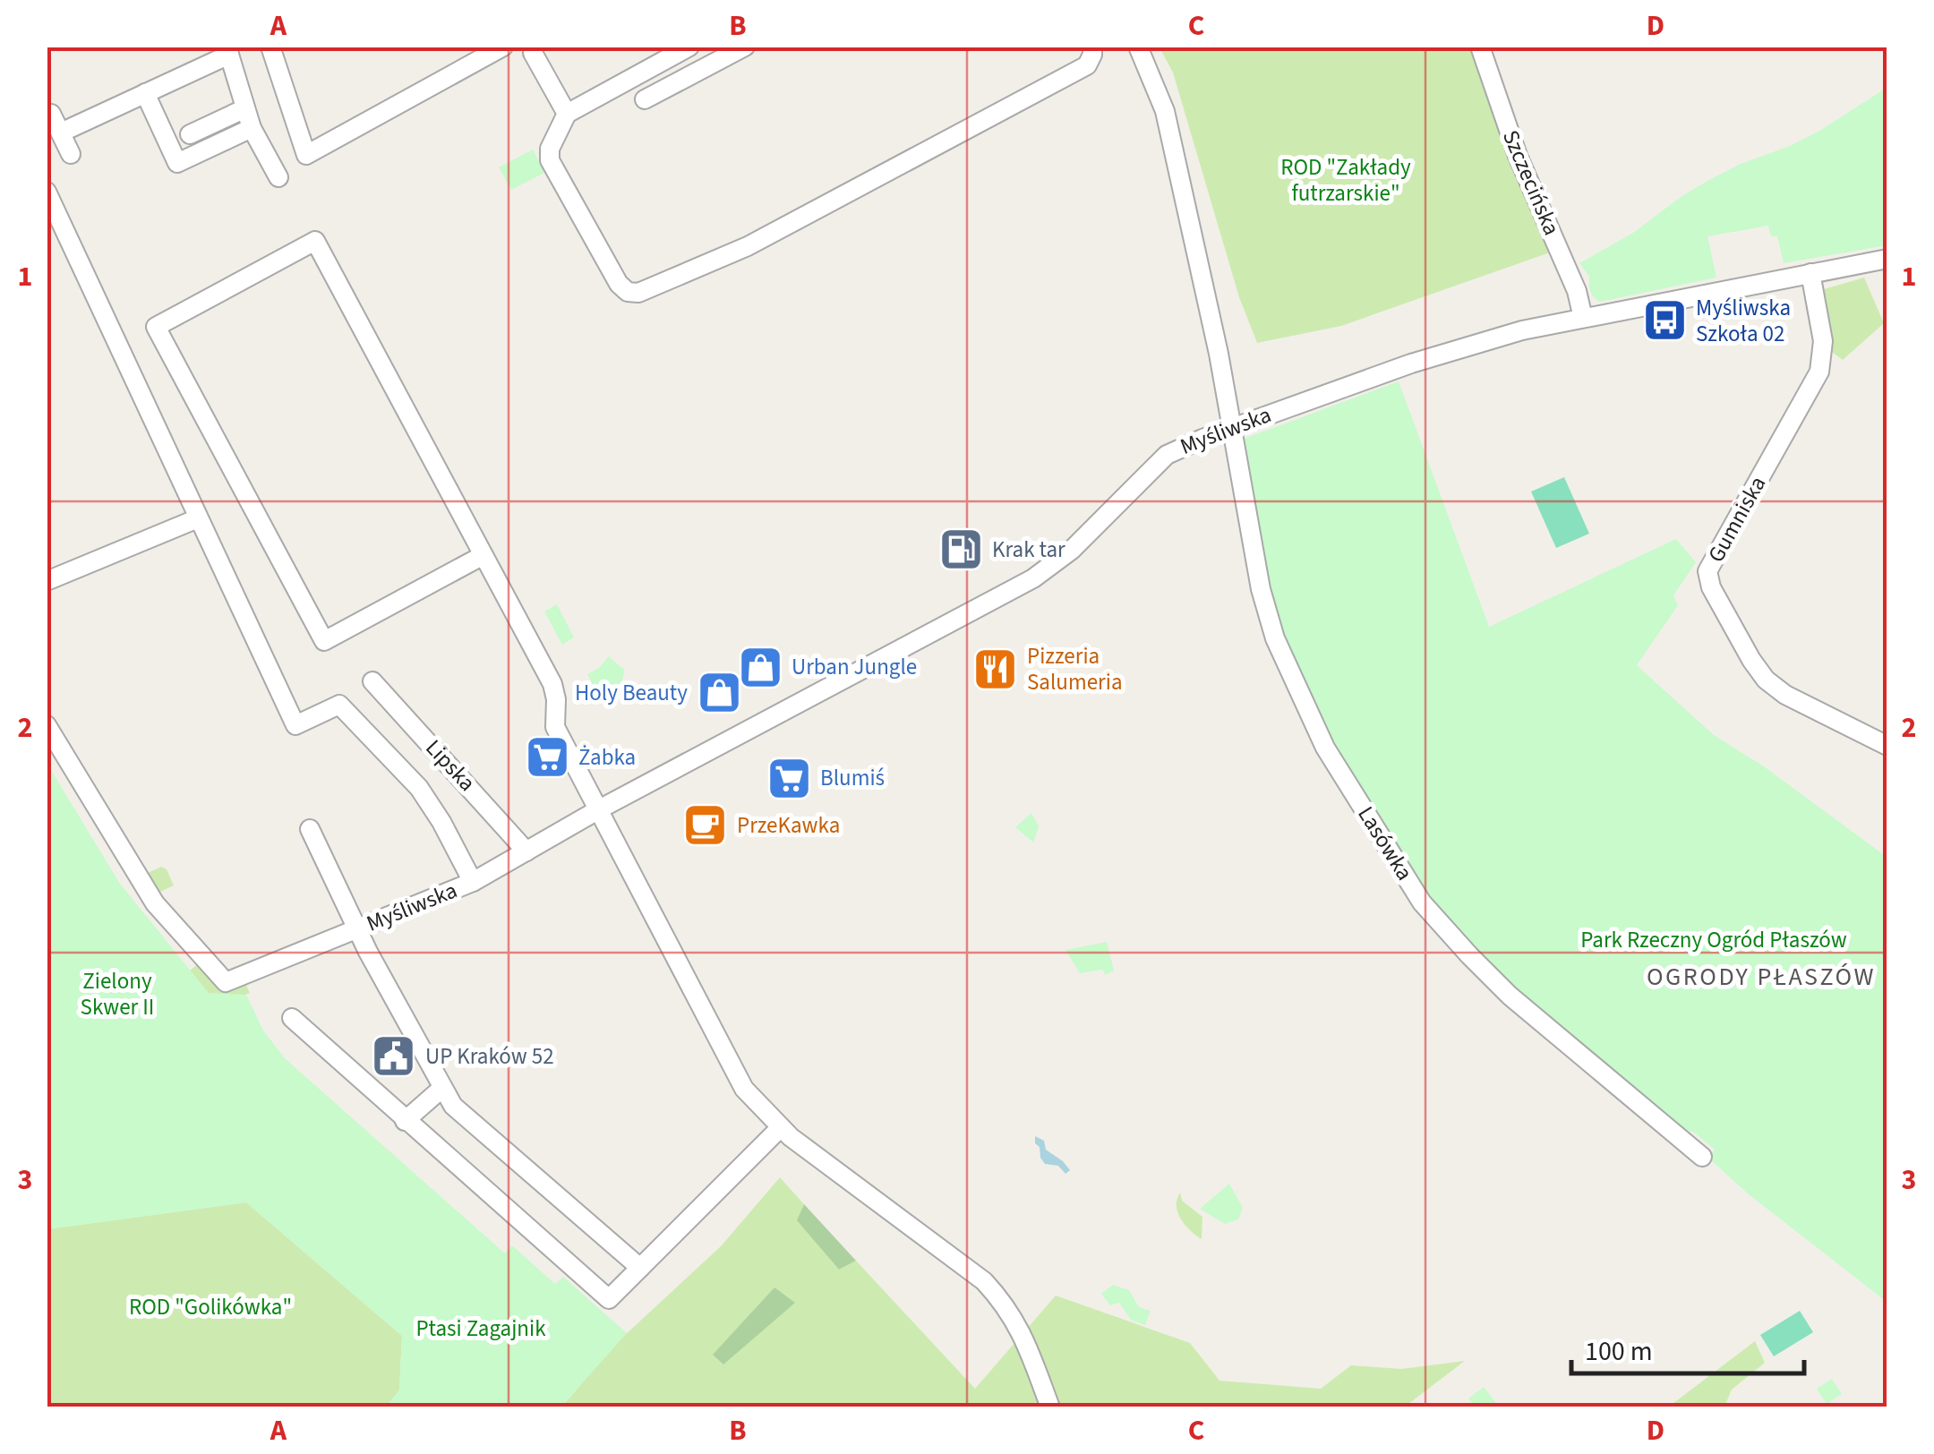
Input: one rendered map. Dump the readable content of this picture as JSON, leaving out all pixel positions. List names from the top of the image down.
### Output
{
  "streets": {
    "street": [
      "Szczecińska",
      "Myśliwska",
      "Gumniska",
      "Lipska",
      "Lasówka"
    ]
  },
  "crossings": [
    ["Szczecińska", "Myśliwska"],
    ["Myśliwska", "Gumniska"],
    ["Myśliwska", "Lipska"],
    ["Myśliwska", "Lasówka"]
  ],
  "districts": ["OGRODY PŁASZÓW"],
  "parks": [
    "ROD \"Zakłady futrzarskie\"",
    "Park Rzeczny Ogród Płaszów",
    "Zielony Skwer II",
    "ROD \"Golikówka\"",
    "Ptasi Zagajnik"
  ],
  "places": {
    "bus stop": ["Myśliwska Szkoła 02"],
    "fuel station": ["Krak tar"],
    "shop": ["Urban Jungle", "Holy Beauty"],
    "restaurant": ["Pizzeria Salumeria"],
    "supermarket": ["Żabka", "Blumiś"],
    "cafe": ["PrzeKawka"],
    "public building": ["UP Kraków 52"]
  },
  "scale_bar": "100 m",
  "grid": {
    "columns": [
      "A",
      "B",
      "C",
      "D"
    ],
    "rows": ["1", "2", "3"]
  }
}
